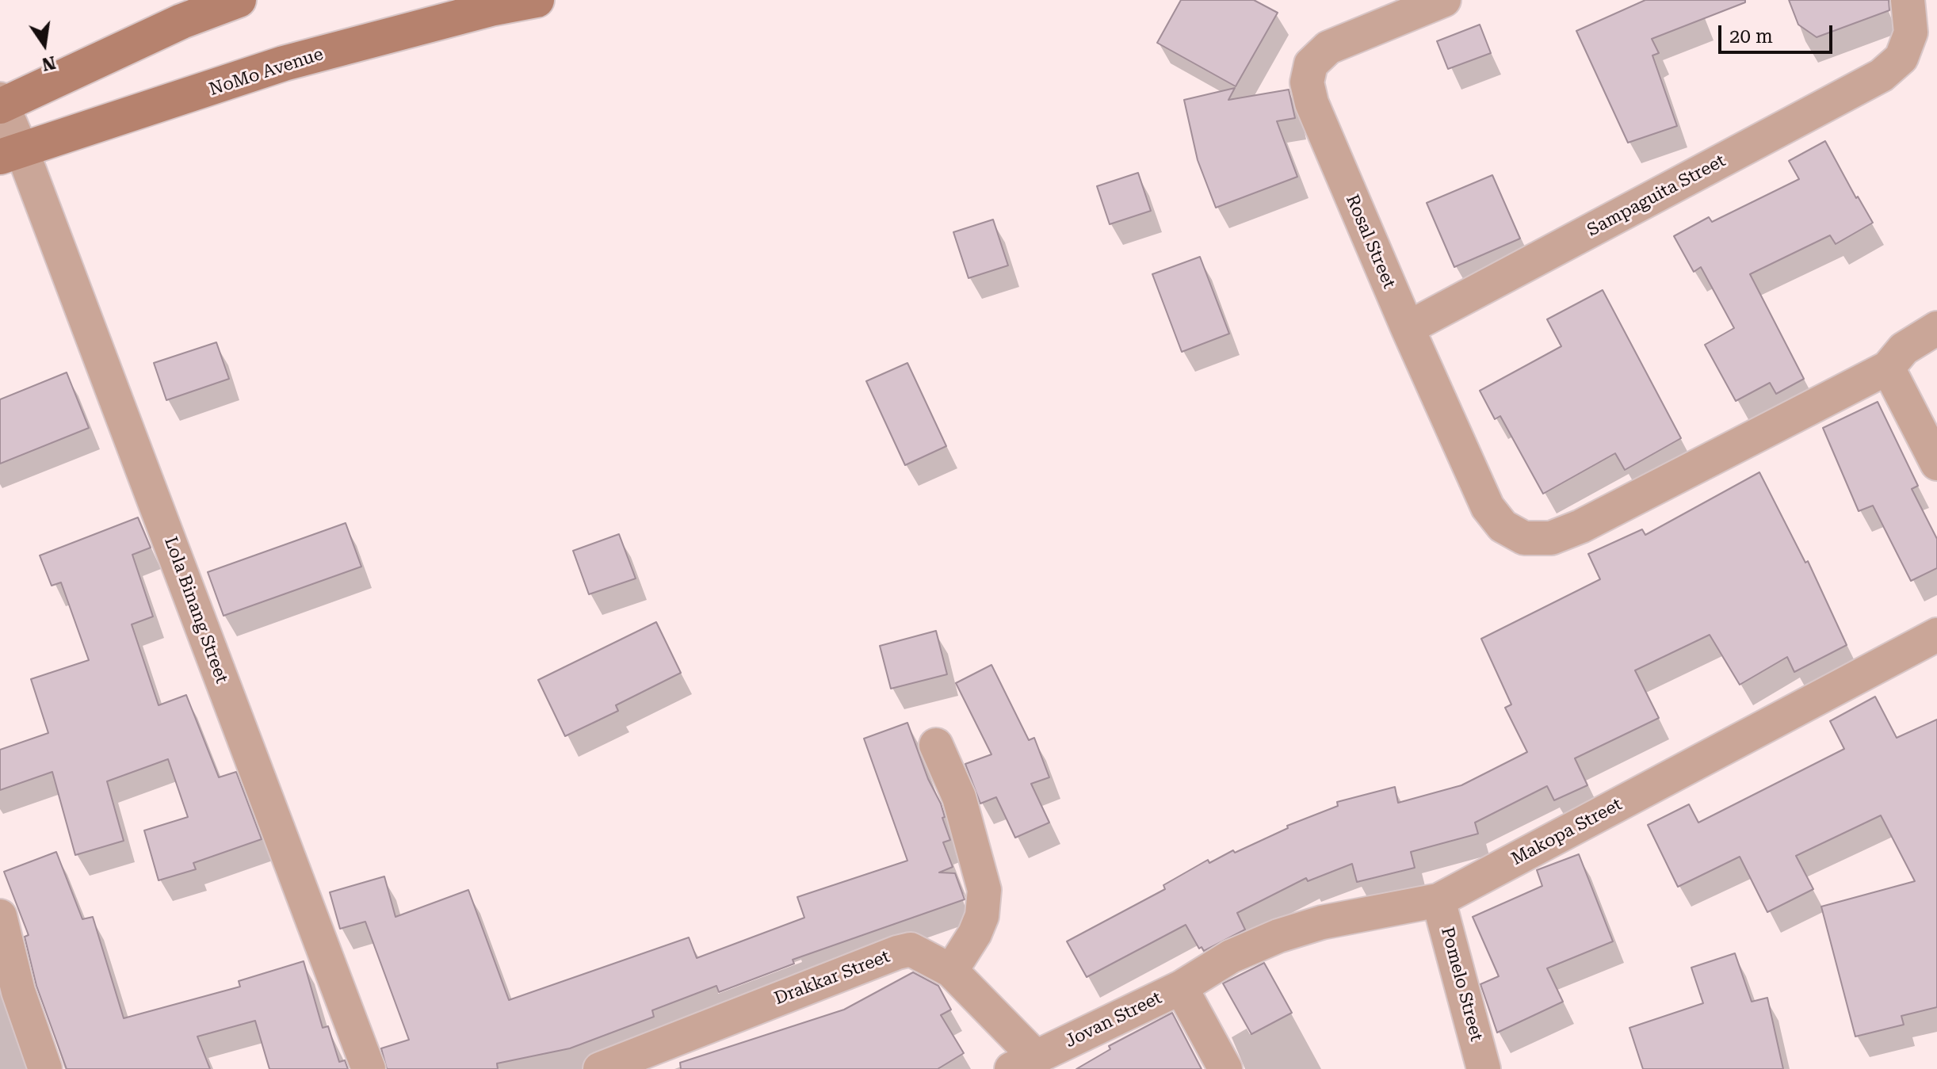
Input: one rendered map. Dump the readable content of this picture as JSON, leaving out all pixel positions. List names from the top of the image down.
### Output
{
  "streets": {
    "main road": ["NoMo Avenue"],
    "street": [
      "Sampaguita Street",
      "Rosal Street",
      "Lola Binang Street",
      "Makopa Street",
      "Drakkar Street",
      "Pomelo Street",
      "Jovan Street"
    ]
  },
  "crossings": [
    ["NoMo Avenue", "Lola Binang Street"],
    ["Sampaguita Street", "Rosal Street"],
    ["Makopa Street", "Pomelo Street"],
    ["Makopa Street", "Jovan Street"],
    ["Drakkar Street", "Jovan Street"]
  ],
  "scale_bar": "20 m",
  "north": "bottom"
}
